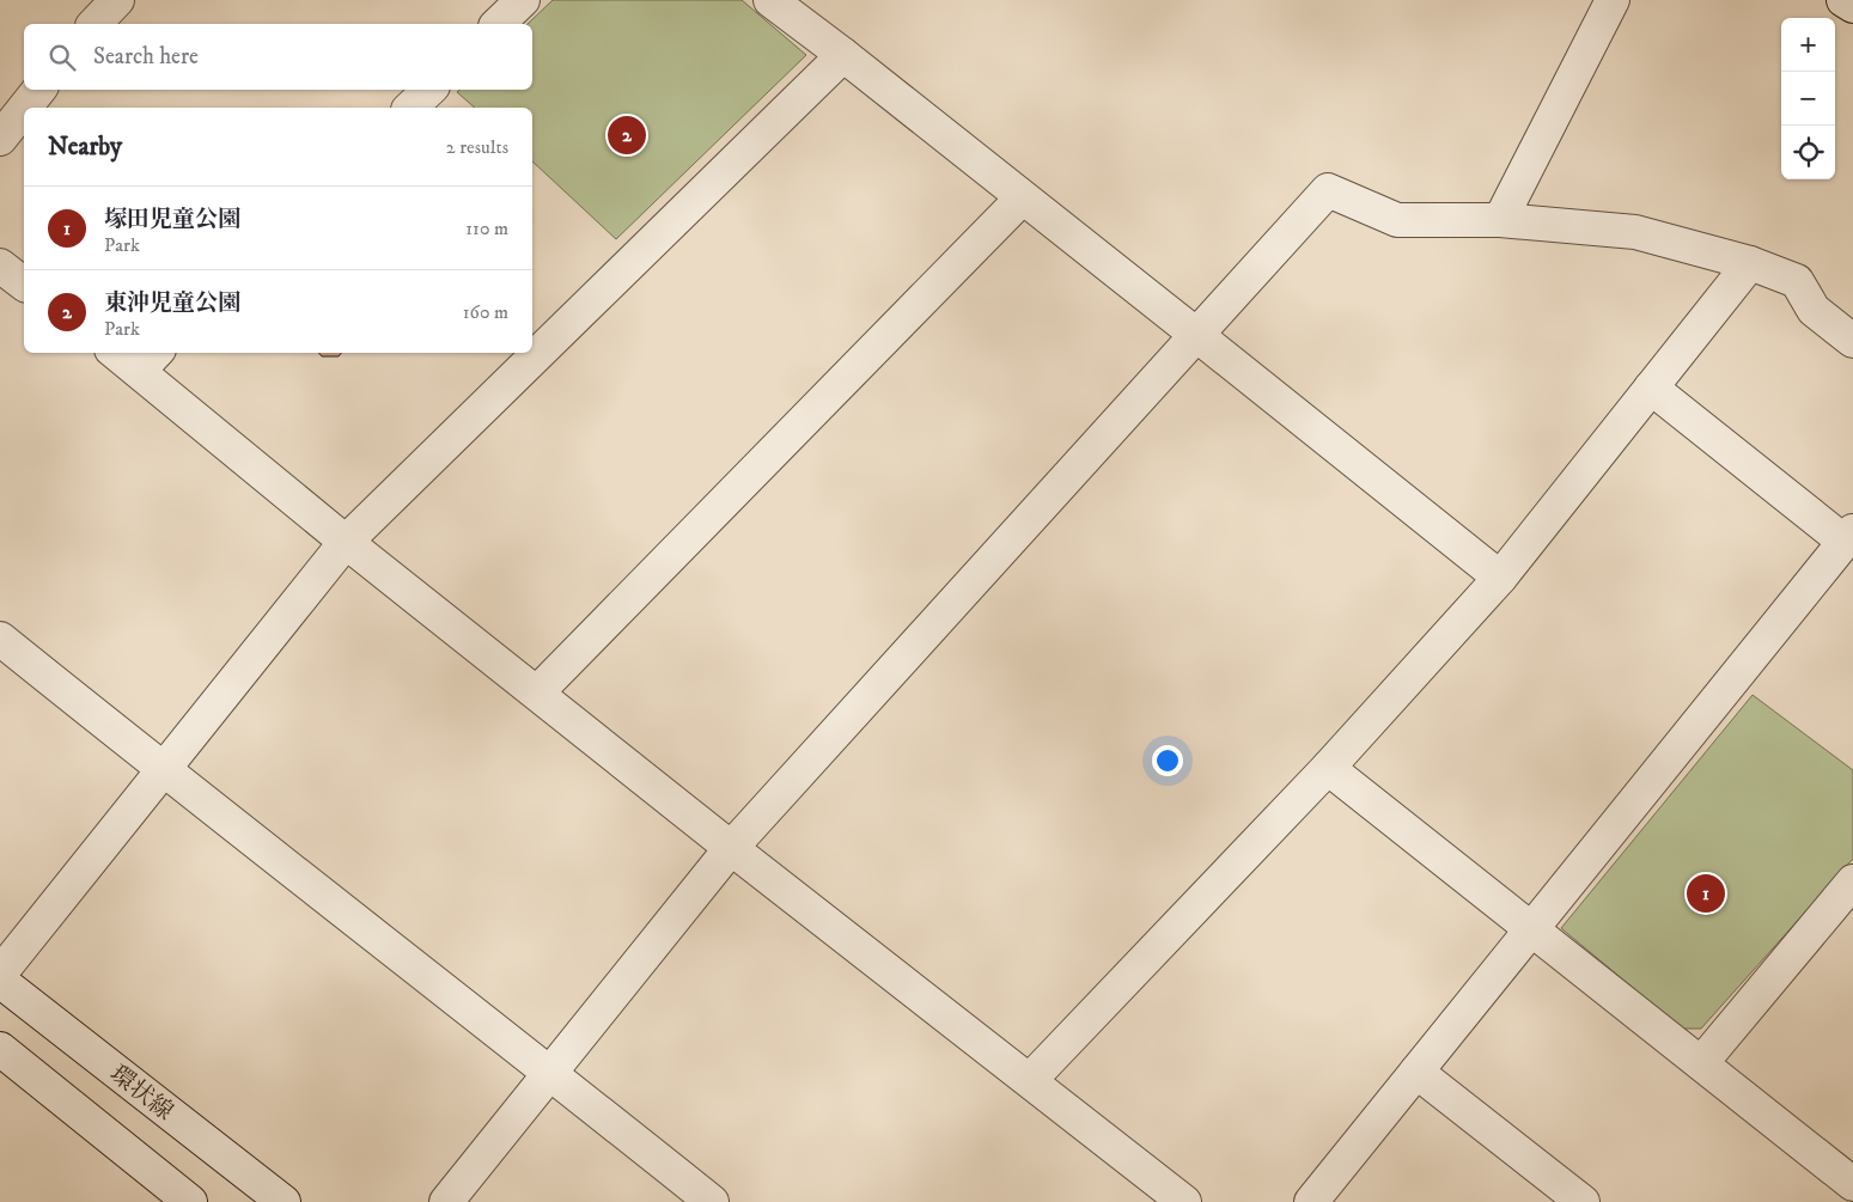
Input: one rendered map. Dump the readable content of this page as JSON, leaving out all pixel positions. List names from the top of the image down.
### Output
{
  "streets": {
    "street": ["環状線"]
  },
  "page": {
    "map_buttons": ["+", "−"],
    "search": "Search here",
    "heading": ["Nearby", "2 results"],
    "pins": ["2", "1"],
    "list": [
      {
        "mark": "1",
        "name": "塚田児童公園",
        "note": "Park",
        "value": "110 m"
      },
      {
        "mark": "2",
        "name": "東沖児童公園",
        "note": "Park",
        "value": "160 m"
      }
    ]
  }
}
